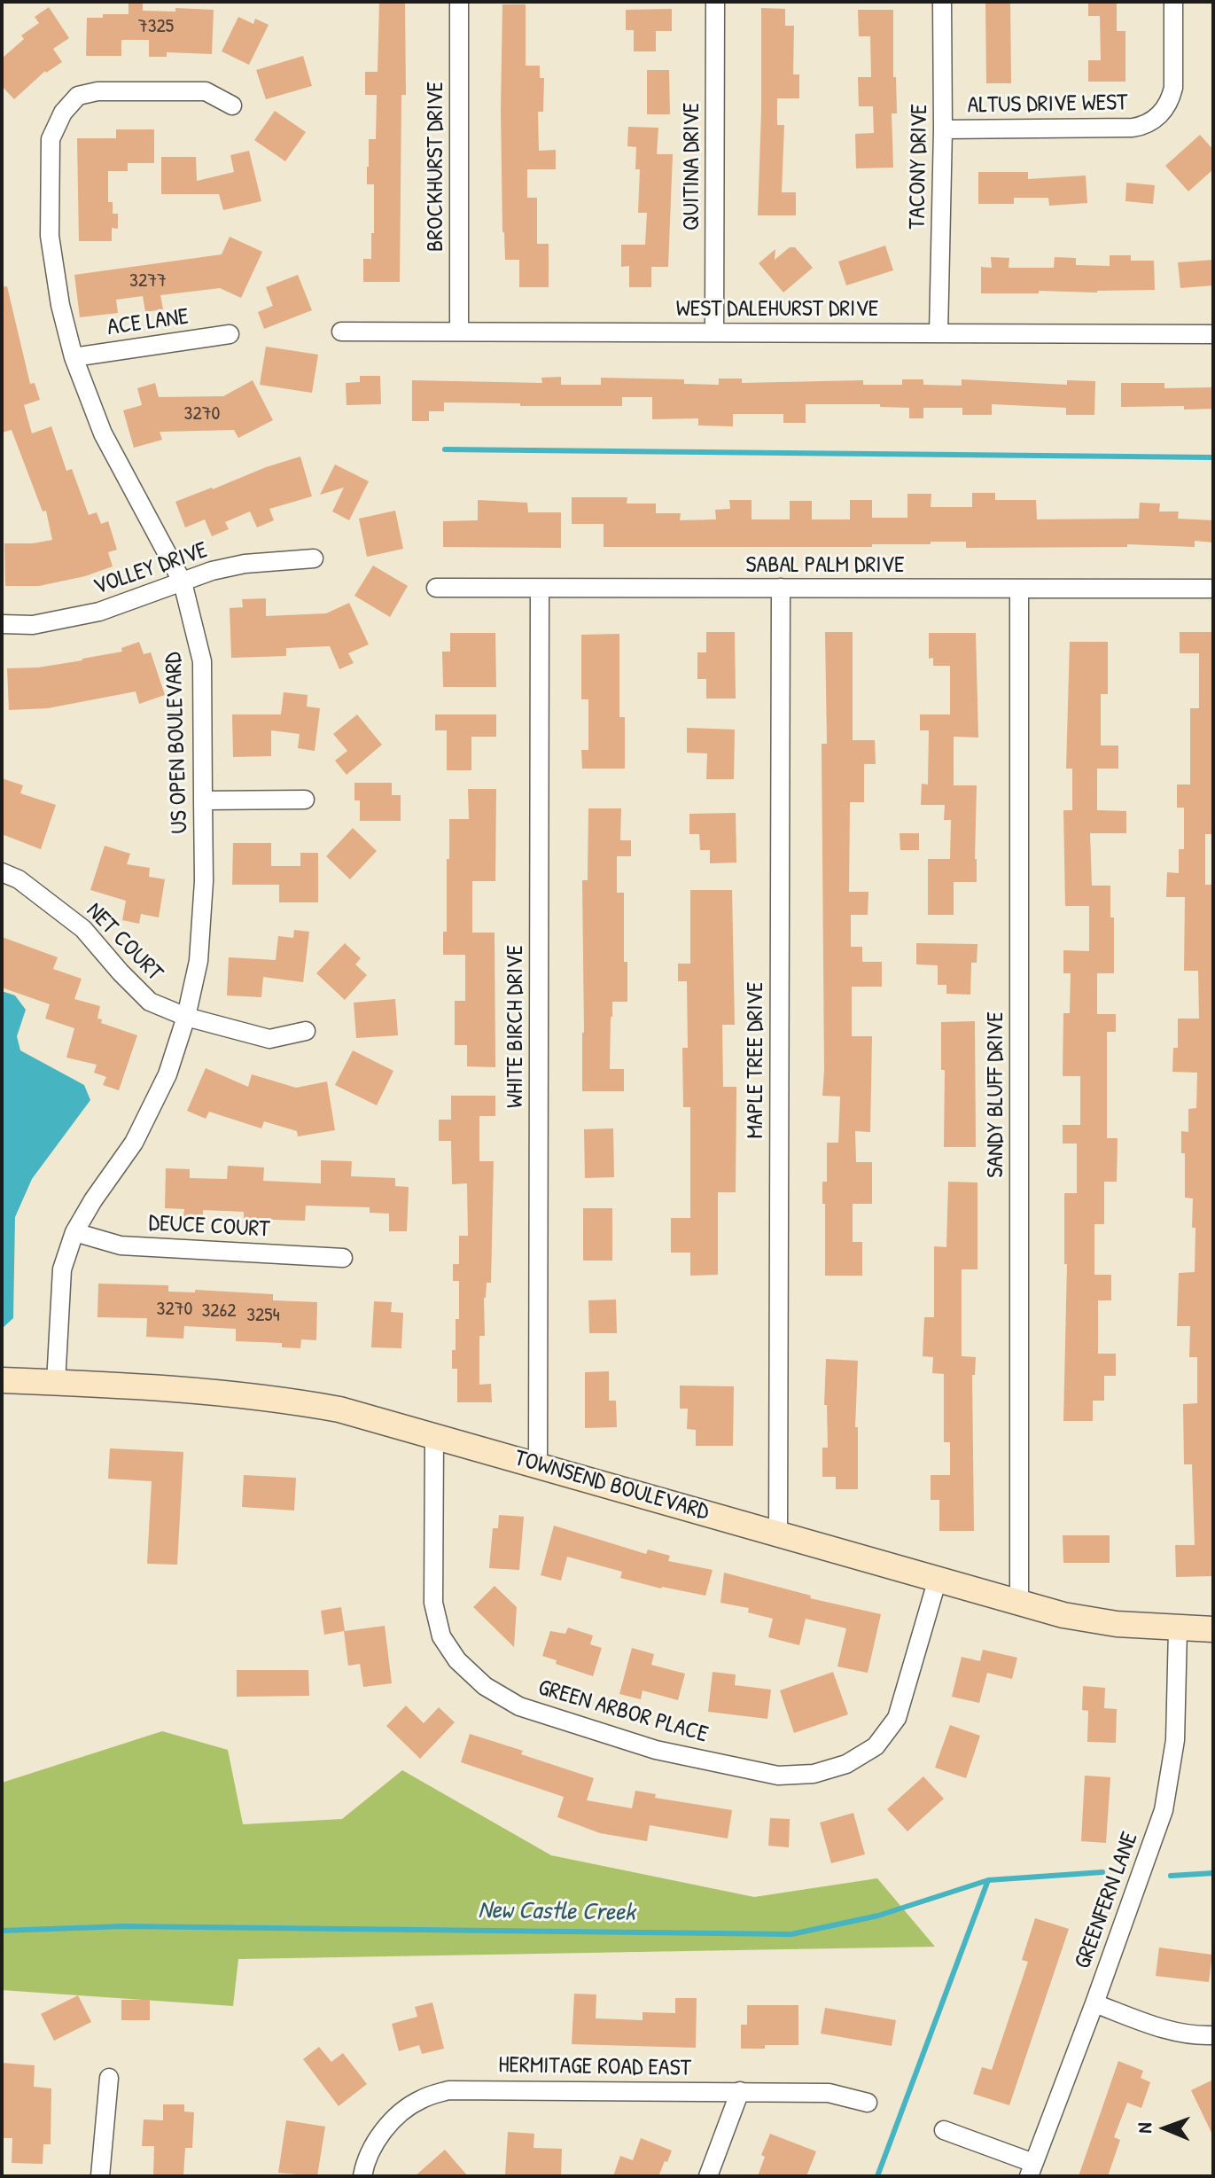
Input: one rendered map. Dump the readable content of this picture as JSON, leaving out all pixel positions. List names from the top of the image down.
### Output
{
  "streets": {
    "street": [
      "ALTUS DRIVE WEST",
      "BROCKHURST DRIVE",
      "QUITINA DRIVE",
      "TACONY DRIVE",
      "WEST DALEHURST DRIVE",
      "ACE LANE",
      "SABAL PALM DRIVE",
      "VOLLEY DRIVE",
      "US OPEN BOULEVARD",
      "NET COURT",
      "WHITE BIRCH DRIVE",
      "MAPLE TREE DRIVE",
      "SANDY BLUFF DRIVE",
      "DEUCE COURT",
      "TOWNSEND BOULEVARD",
      "GREEN ARBOR PLACE",
      "GREENFERN LANE",
      "HERMITAGE ROAD EAST"
    ]
  },
  "crossings": [
    ["ALTUS DRIVE WEST", "TACONY DRIVE"],
    ["BROCKHURST DRIVE", "WEST DALEHURST DRIVE"],
    ["QUITINA DRIVE", "WEST DALEHURST DRIVE"],
    ["TACONY DRIVE", "WEST DALEHURST DRIVE"],
    ["ACE LANE", "US OPEN BOULEVARD"],
    ["SABAL PALM DRIVE", "WHITE BIRCH DRIVE"],
    ["SABAL PALM DRIVE", "MAPLE TREE DRIVE"],
    ["SABAL PALM DRIVE", "SANDY BLUFF DRIVE"],
    ["VOLLEY DRIVE", "US OPEN BOULEVARD"],
    ["US OPEN BOULEVARD", "NET COURT"],
    ["US OPEN BOULEVARD", "DEUCE COURT"],
    ["US OPEN BOULEVARD", "TOWNSEND BOULEVARD"],
    ["WHITE BIRCH DRIVE", "TOWNSEND BOULEVARD"],
    ["MAPLE TREE DRIVE", "TOWNSEND BOULEVARD"],
    ["SANDY BLUFF DRIVE", "TOWNSEND BOULEVARD"],
    ["TOWNSEND BOULEVARD", "GREEN ARBOR PLACE"],
    ["TOWNSEND BOULEVARD", "GREENFERN LANE"]
  ],
  "water": ["New Castle Creek"],
  "house_numbers": [
    "7325",
    "3277",
    "3270",
    "3270",
    "3262",
    "3254"
  ],
  "north": "left"
}
